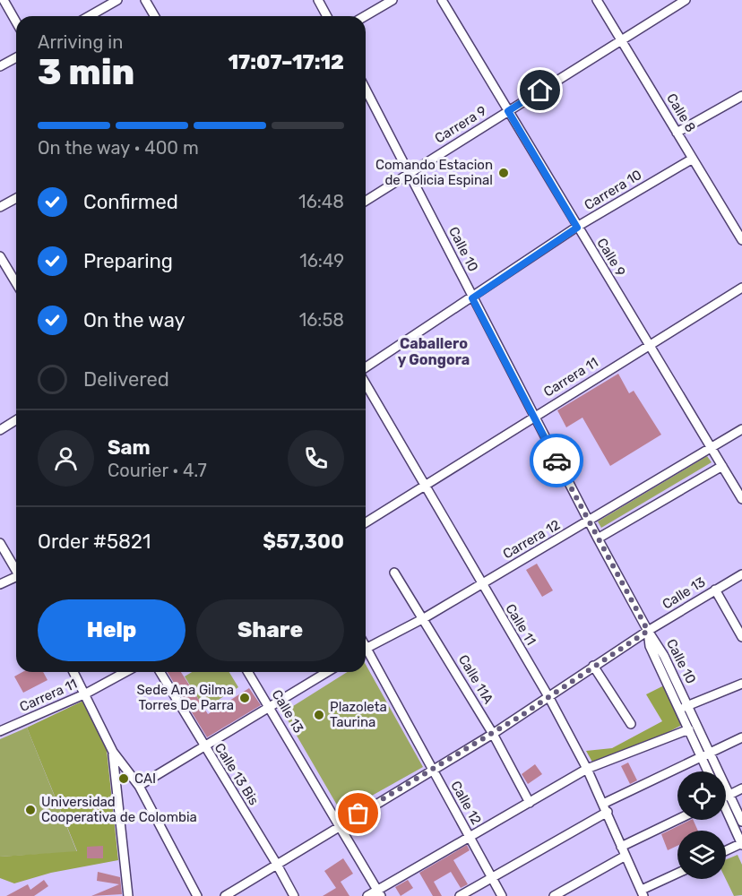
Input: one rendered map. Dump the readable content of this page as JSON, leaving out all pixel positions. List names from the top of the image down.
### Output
{
  "streets": {
    "street": [
      "Calle 8",
      "Carrera 9",
      "Carrera 10",
      "Calle 10",
      "Calle 9",
      "Carrera 11",
      "Carrera 12",
      "Calle 13",
      "Calle 11",
      "Calle 11A",
      "Calle 13 Bis",
      "Calle 12"
    ]
  },
  "crossings": [
    ["Calle 8", "Carrera 9"],
    ["Calle 8", "Carrera 10"],
    ["Carrera 9", "Calle 10"],
    ["Carrera 9", "Calle 9"],
    ["Carrera 10", "Calle 10"],
    ["Carrera 10", "Calle 9"],
    ["Calle 10", "Carrera 11"],
    ["Calle 10", "Carrera 12"],
    ["Calle 10", "Calle 13"],
    ["Calle 9", "Carrera 11"],
    ["Calle 9", "Carrera 12"],
    ["Carrera 11", "Calle 11"],
    ["Carrera 12", "Calle 11"],
    ["Carrera 12", "Calle 11A"],
    ["Calle 13", "Calle 11"],
    ["Calle 13", "Calle 11A"],
    ["Calle 13", "Calle 13 Bis"],
    ["Calle 13", "Calle 12"]
  ],
  "districts": ["Caballero y Gongora"],
  "places": [
    "Comando Estacion de Policia Espinal",
    "Sede Ana Gilma Torres De Parra",
    "Plazoleta Taurina",
    "CAI",
    "Universidad Cooperativa de Colombia"
  ],
  "page": {
    "heading": ["3 min", "Arriving in", "17:07–17:12"],
    "panel": [
      "Sam",
      "Courier · 4.7",
      "Order #5821",
      "$57,300"
    ],
    "bar": "On the way · 400 m",
    "list": [
      ["Confirmed", "16:48"],
      ["Preparing", "16:49"],
      ["On the way", "16:58"],
      "Delivered"
    ],
    "buttons": ["Help", "Share"]
  }
}
